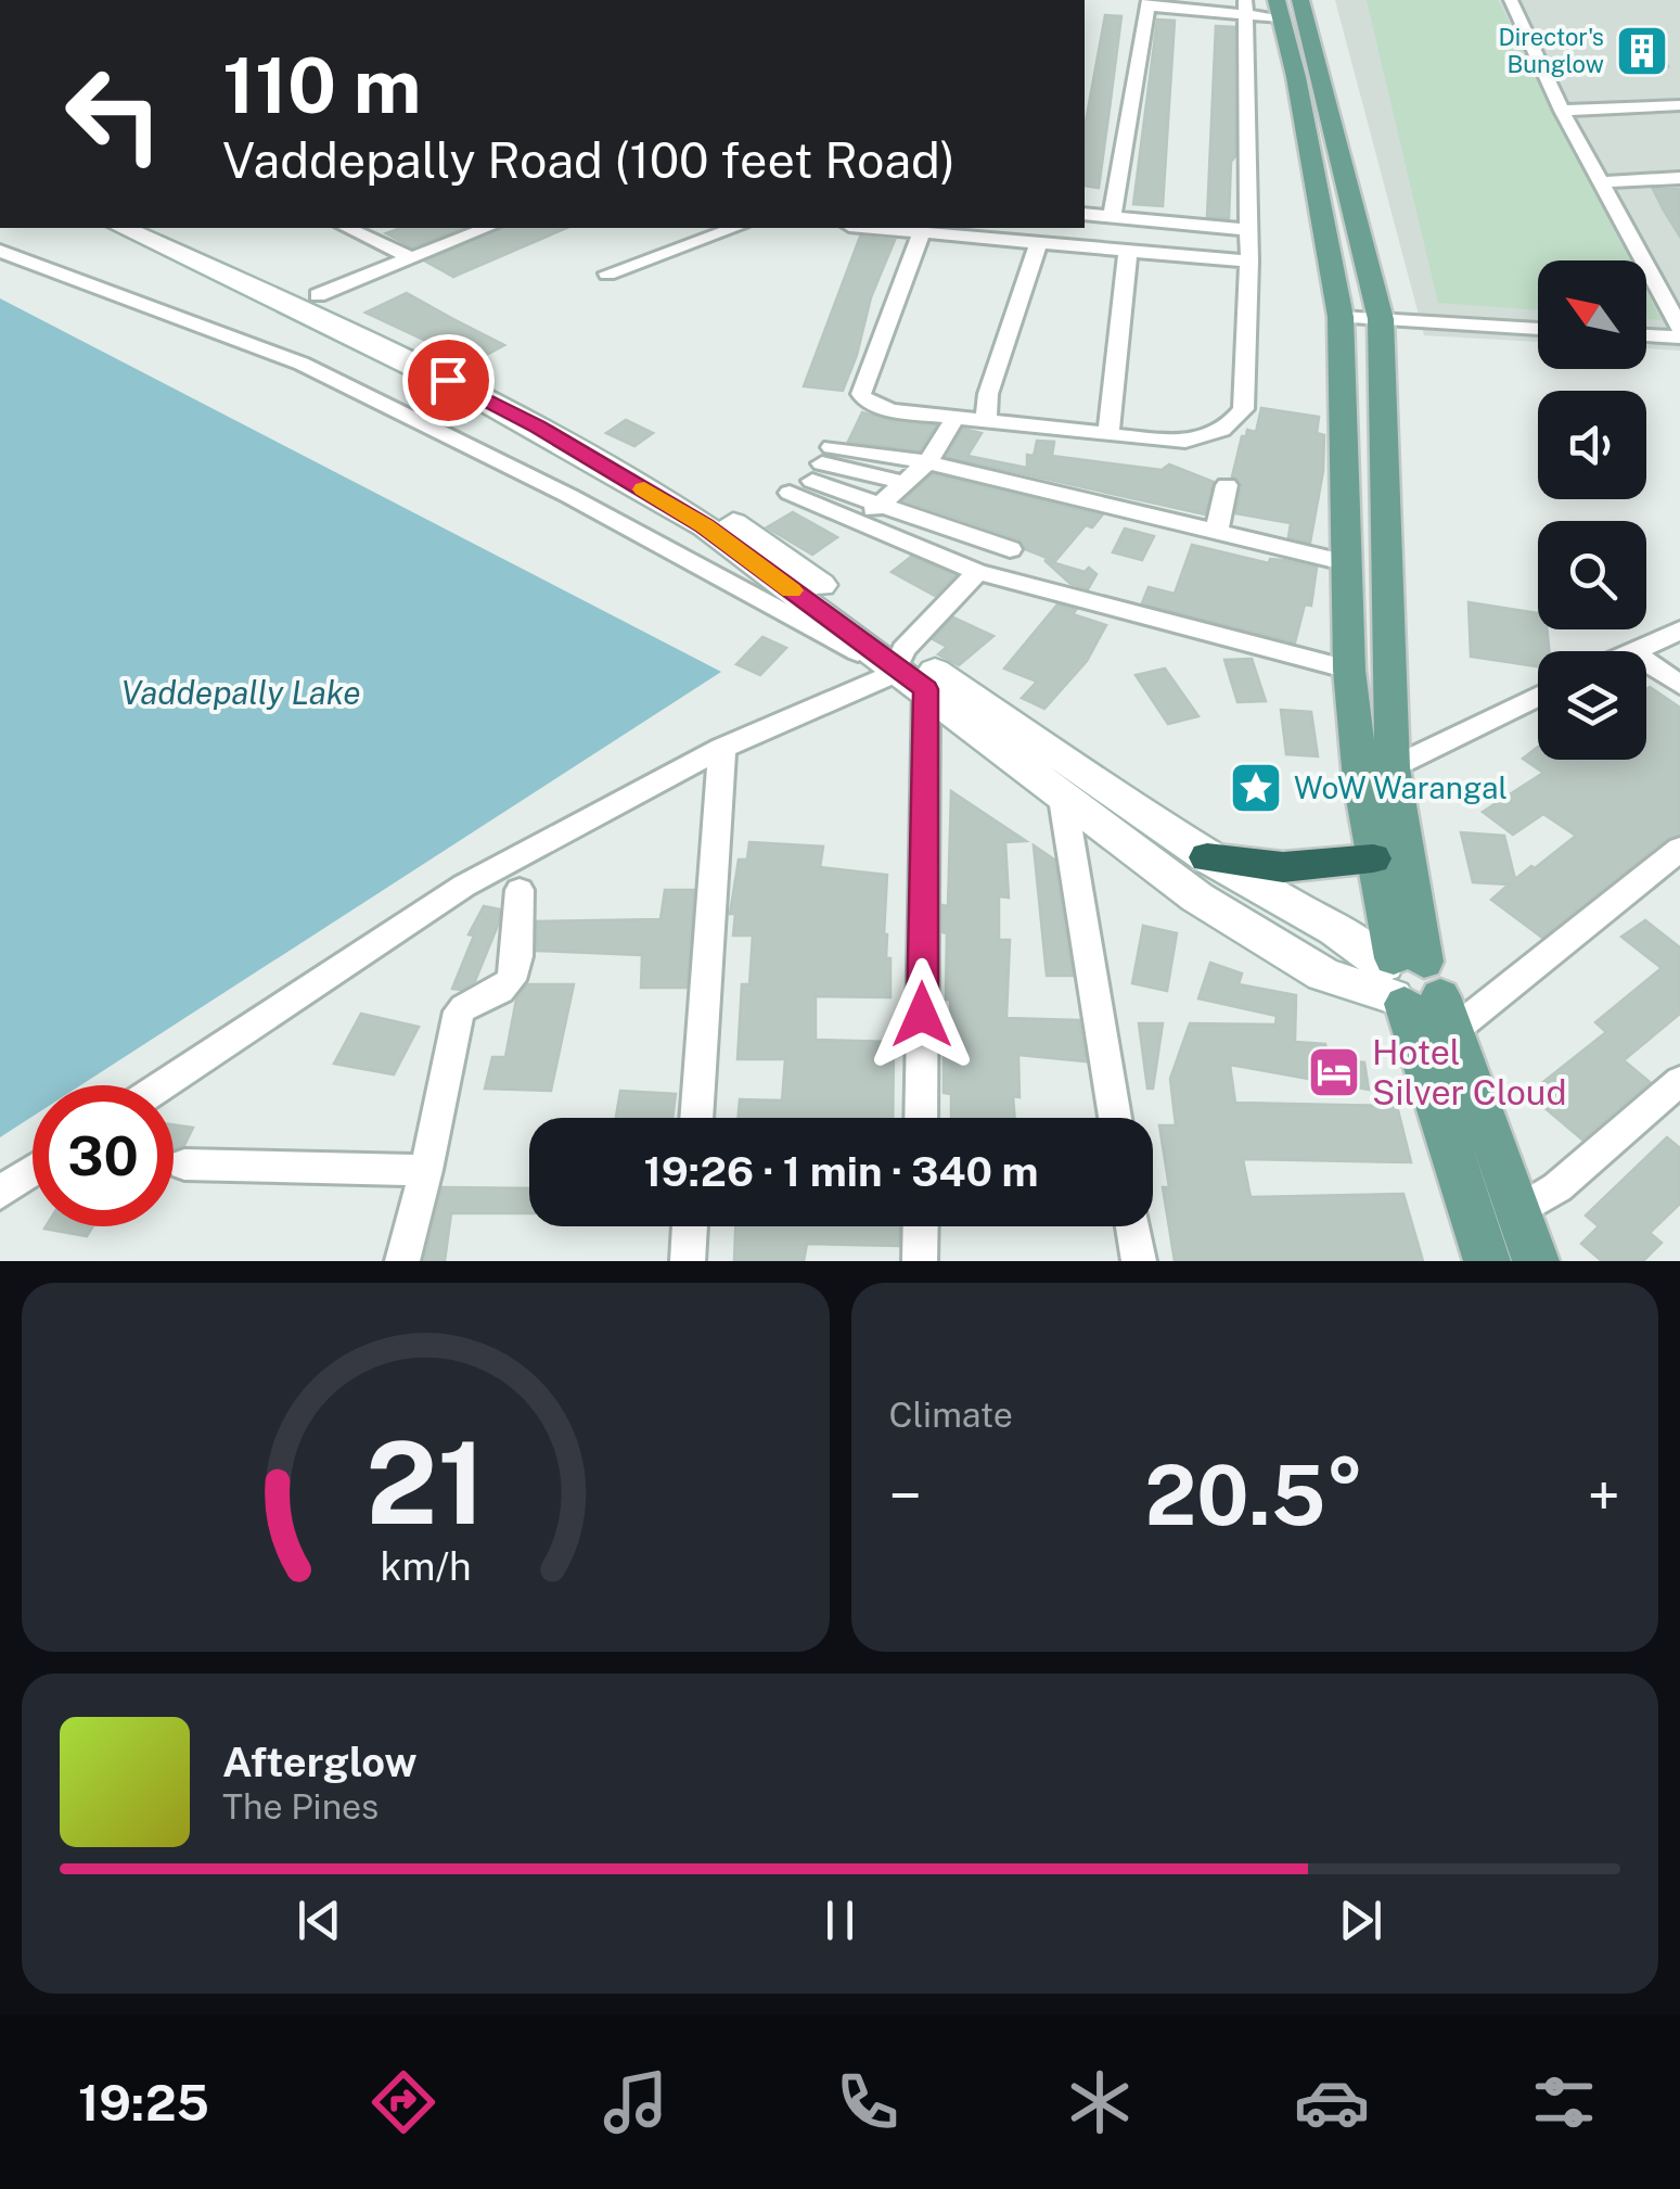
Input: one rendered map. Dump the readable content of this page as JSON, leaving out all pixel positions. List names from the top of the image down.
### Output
{
  "water": ["Vaddepally Lake"],
  "places": {
    "building": ["Director's Bunglow"],
    "place": ["WoW Warangal"],
    "hotel": ["Hotel Silver Cloud"]
  },
  "north": "top left",
  "page": {
    "turn": ["110 m", "Vaddepally Road (100 feet Road)"],
    "limit": "30",
    "trip": "19:26 · 1 min · 340 m",
    "tile": "Climate",
    "heat": ["−", "20.5°", "+"],
    "song": ["Afterglow", "The Pines"],
    "tabs": "19:25",
    "gauge": ["21", "km/h"]
  }
}
